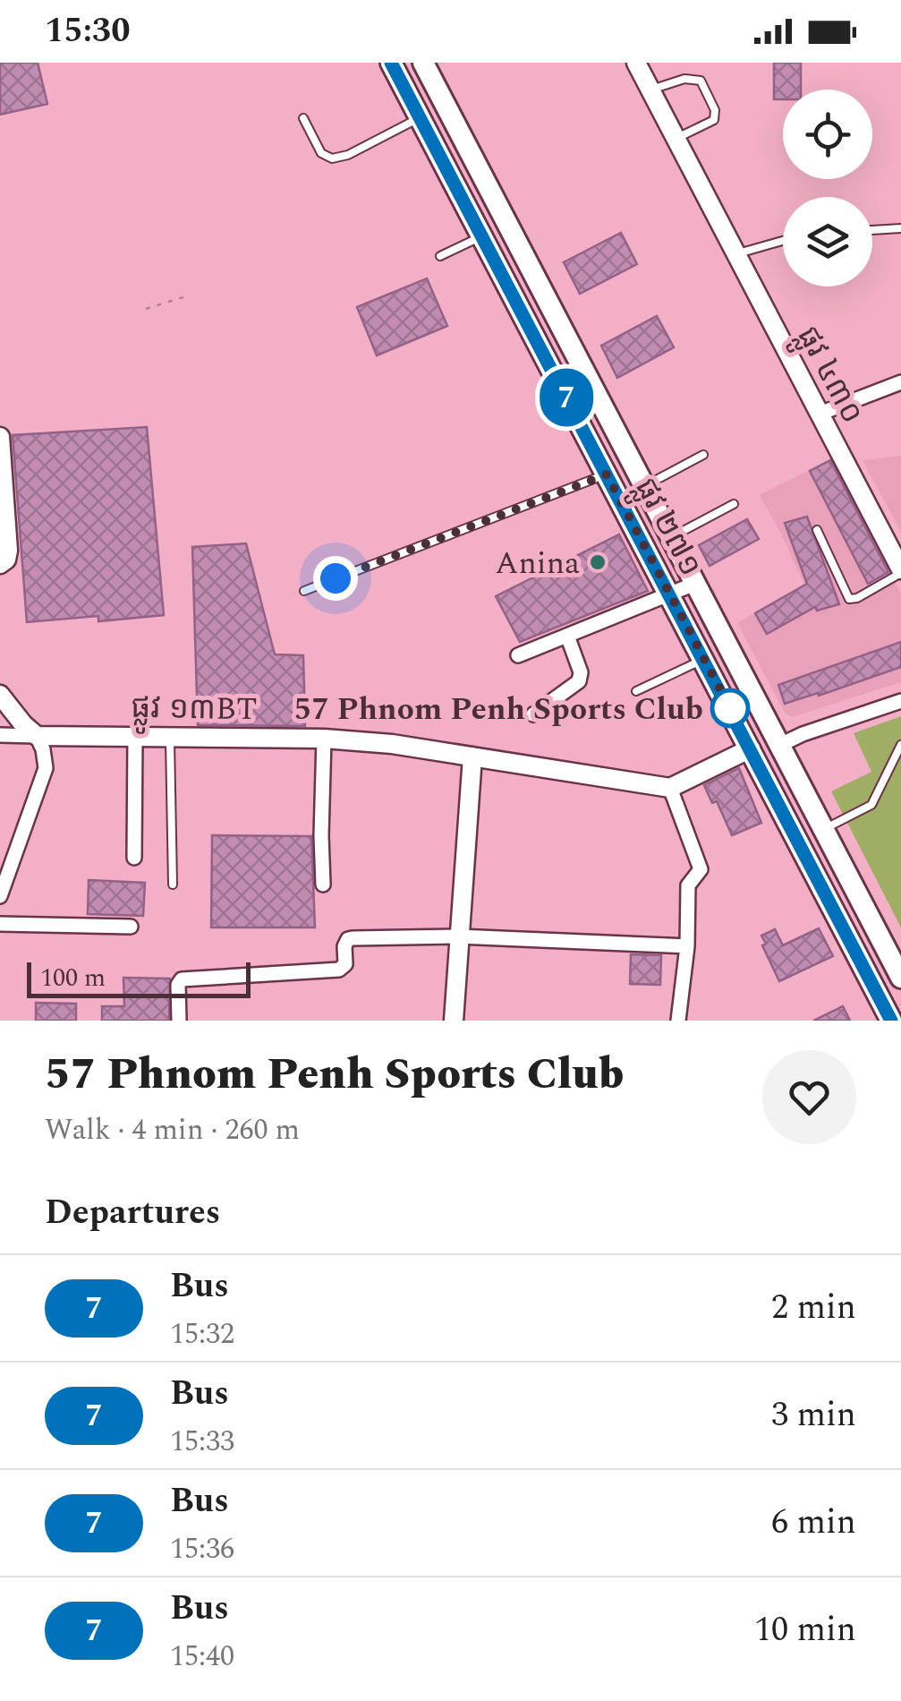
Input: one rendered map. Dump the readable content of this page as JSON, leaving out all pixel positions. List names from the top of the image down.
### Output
{
  "streets": {
    "main road": ["ផ្លូវ ២៧១"],
    "street": ["ផ្លូវ ៤៣០", "ផ្លូវ ១៣BT"]
  },
  "places": ["Anina", "57 Phnom Penh Sports Club"],
  "lines": ["bus line 7"],
  "scale_bar": "100 m",
  "page": {
    "status": "15:30",
    "on_map": "7",
    "scale": "100 m",
    "heading": [
      ["57 Phnom Penh Sports Club", "Walk · 4 min · 260 m"],
      "Departures"
    ],
    "list": [
      {
        "mark": "7",
        "name": "Bus",
        "note": "15:32",
        "value": "2 min"
      },
      {
        "mark": "7",
        "name": "Bus",
        "note": "15:33",
        "value": "3 min"
      },
      {
        "mark": "7",
        "name": "Bus",
        "note": "15:36",
        "value": "6 min"
      },
      {
        "mark": "7",
        "name": "Bus",
        "note": "15:40",
        "value": "10 min"
      }
    ]
  }
}
